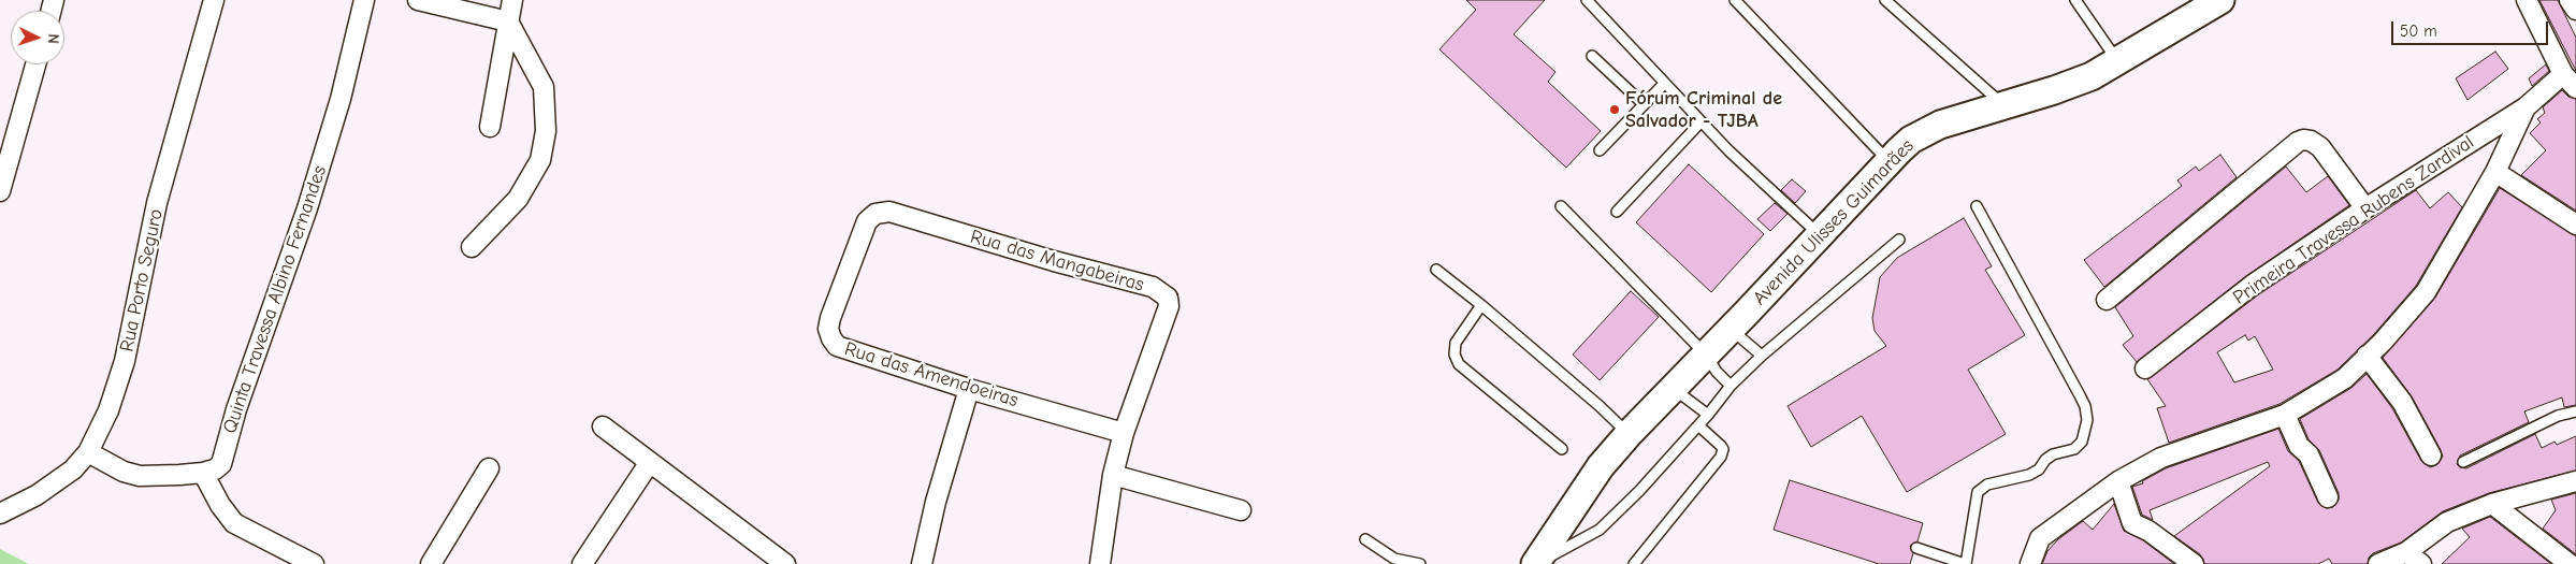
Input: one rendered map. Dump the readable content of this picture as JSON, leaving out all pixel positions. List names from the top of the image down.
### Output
{
  "streets": {
    "main road": ["Avenida Ulisses Guimarães"],
    "street": [
      "Primeira Travessa Rubens Zardival",
      "Rua das Mangabeiras",
      "Rua Porto Seguro",
      "Quinta Travessa Albino Fernandes",
      "Rua das Amendoeiras"
    ]
  },
  "crossings": [
    ["Rua das Mangabeiras", "Rua das Amendoeiras"]
  ],
  "places": ["Fórum Criminal de Salvador - TJBA"],
  "scale_bar": "50 m",
  "north": "right"
}
